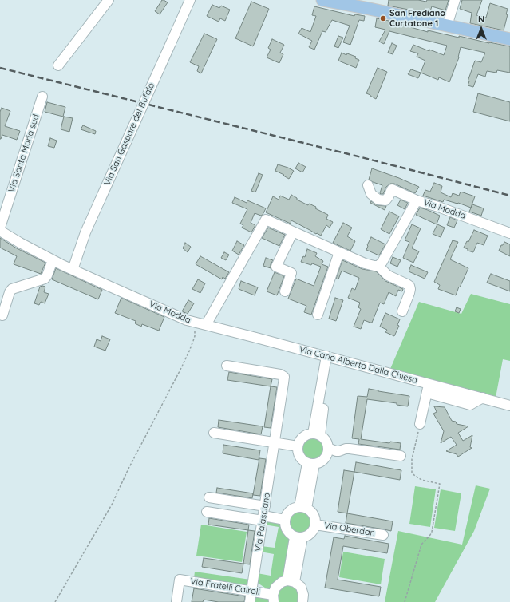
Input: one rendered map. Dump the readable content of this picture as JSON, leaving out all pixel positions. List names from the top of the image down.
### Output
{
  "streets": {
    "street": [
      "Via San Gaspare del Bufalo",
      "Via Santa Maria sud",
      "Via Modda",
      "Via Carlo Alberto Dalla Chiesa",
      "Via Palasciano",
      "Via Oberdan",
      "Via Fratelli Cairoli"
    ]
  },
  "crossings": [
    ["Via San Gaspare del Bufalo", "Via Modda"],
    ["Via Modda", "Via Carlo Alberto Dalla Chiesa"],
    ["Via Palasciano", "Via Fratelli Cairoli"]
  ],
  "places": ["San Frediano Curtatone 1"],
  "north": "top"
}
